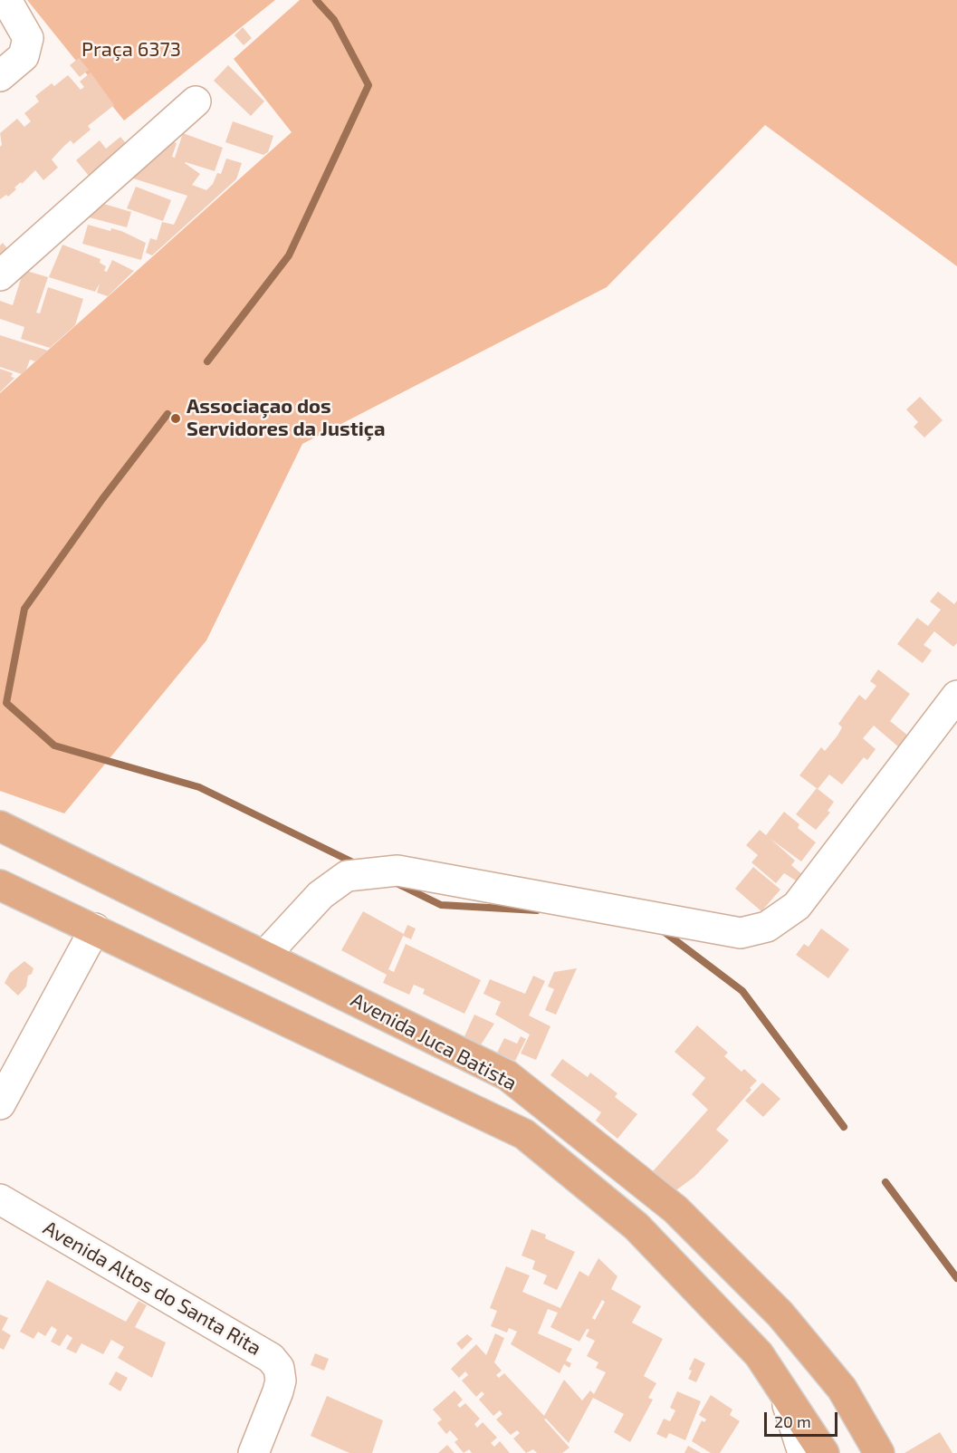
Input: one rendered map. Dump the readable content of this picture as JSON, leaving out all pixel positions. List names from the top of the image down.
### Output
{
  "streets": {
    "main road": ["Avenida Juca Batista"],
    "street": ["Avenida Altos do Santa Rita"]
  },
  "parks": ["Praça 6373"],
  "places": ["Associaçao dos Servidores da Justiça"],
  "scale_bar": "20 m"
}
